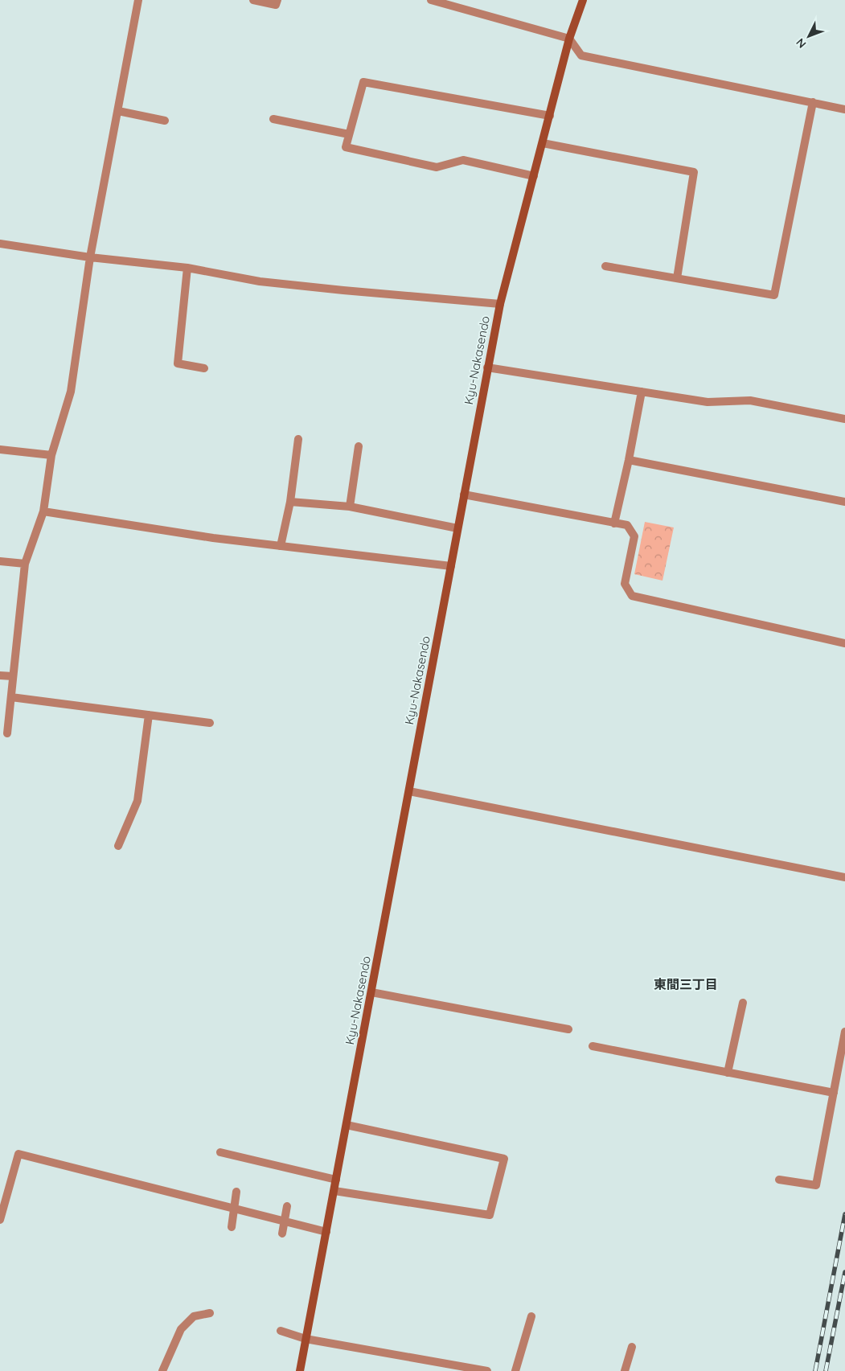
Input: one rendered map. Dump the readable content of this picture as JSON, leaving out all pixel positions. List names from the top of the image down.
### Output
{
  "streets": {
    "main road": ["Kyu-Nakasendo"]
  },
  "districts": ["東間三丁目"],
  "north": "bottom left"
}
